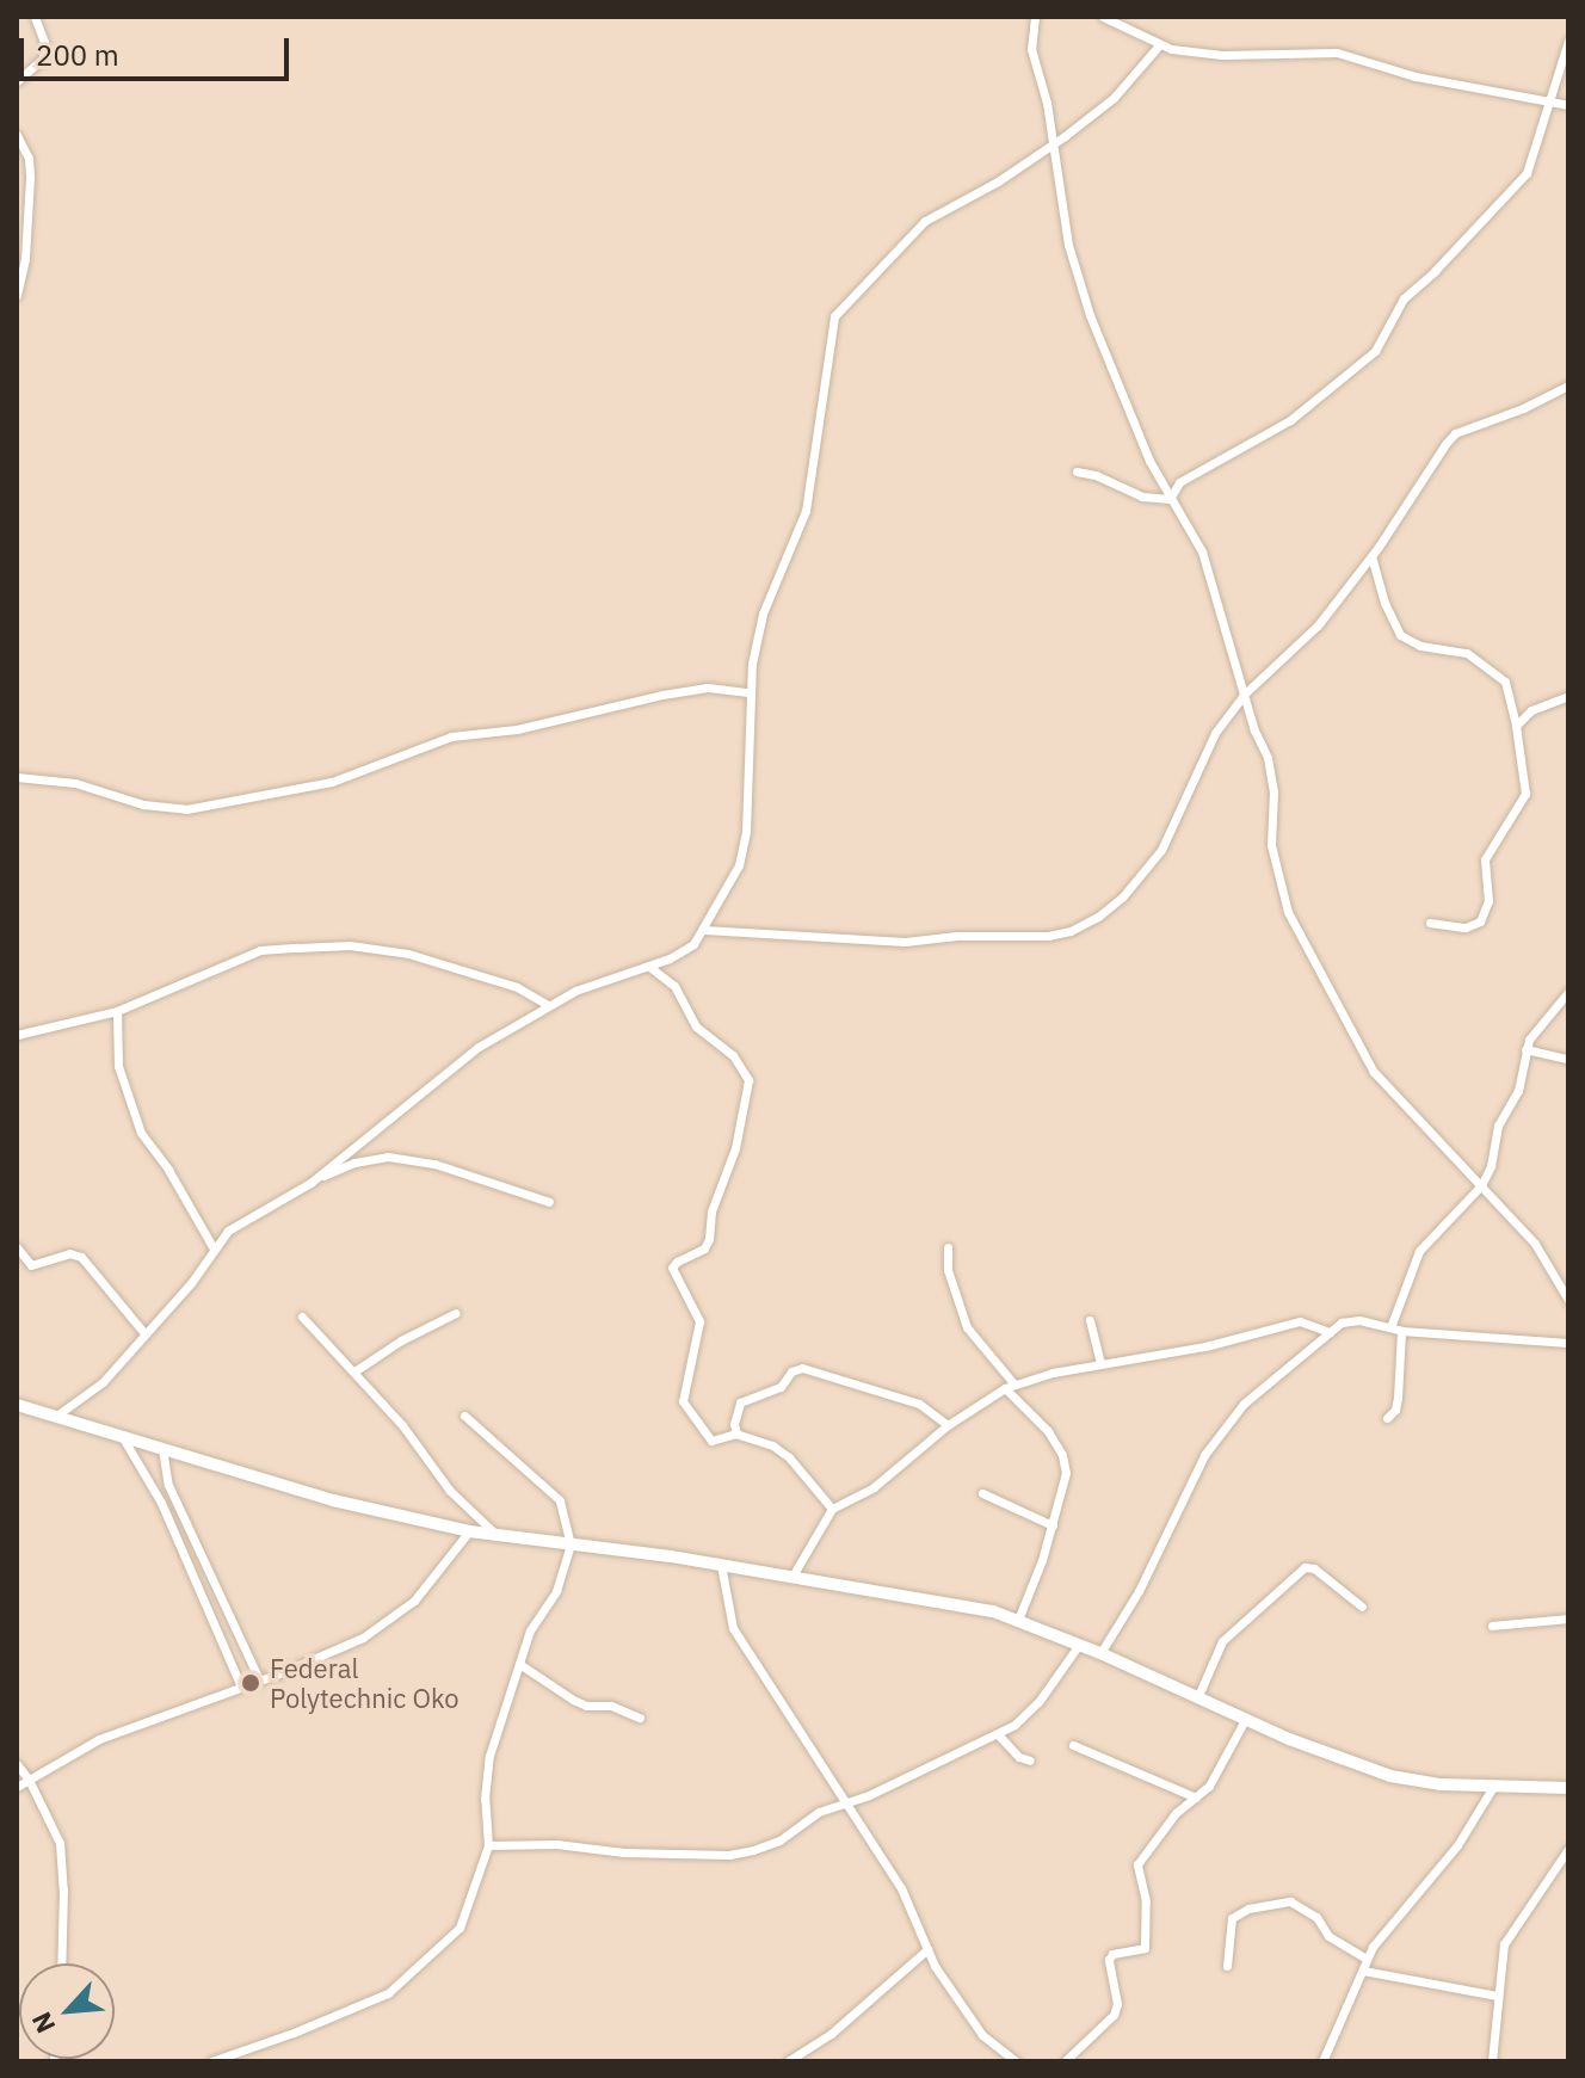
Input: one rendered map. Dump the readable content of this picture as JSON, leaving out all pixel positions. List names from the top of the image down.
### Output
{
  "places": ["Federal Polytechnic Oko"],
  "scale_bar": "200 m",
  "north": "bottom left"
}
